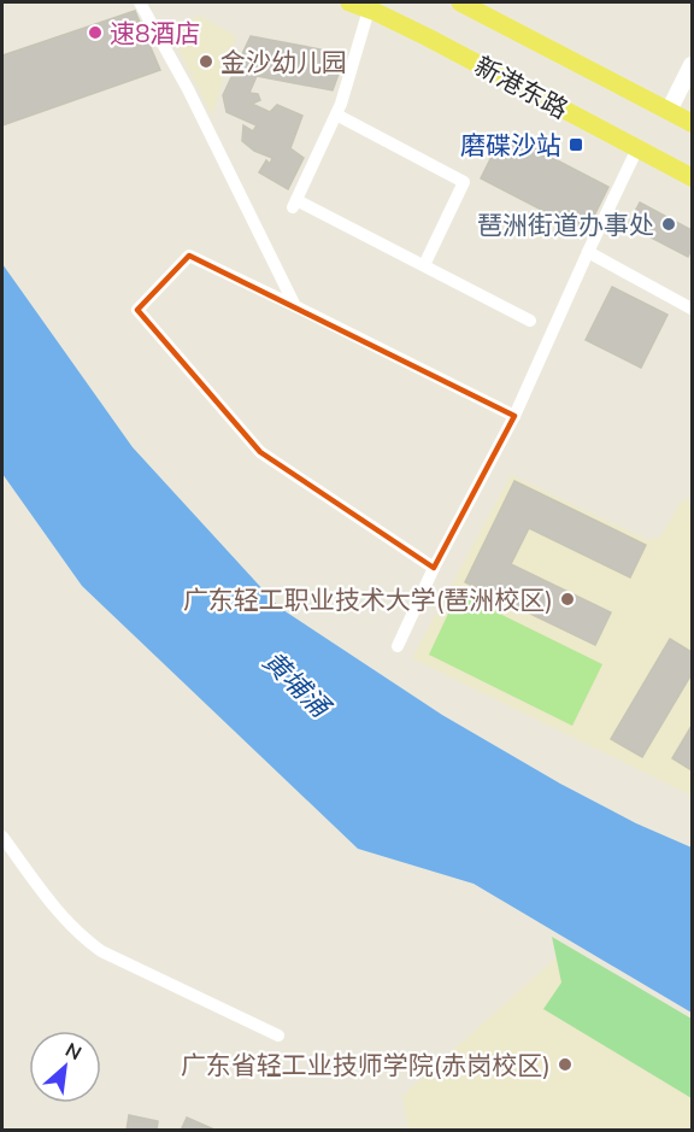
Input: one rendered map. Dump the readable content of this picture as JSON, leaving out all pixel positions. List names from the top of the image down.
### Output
{
  "streets": {
    "main road": ["新港东路"]
  },
  "water": ["黄埔涌"],
  "places": {
    "other": [
      "速8酒店",
      "金沙幼儿园",
      "琶洲街道办事处",
      "广东轻工职业技术大学(琶洲校区)",
      "广东省轻工业技师学院(赤岗校区)"
    ],
    "transit": ["磨碟沙站"]
  },
  "north": "top right"
}
